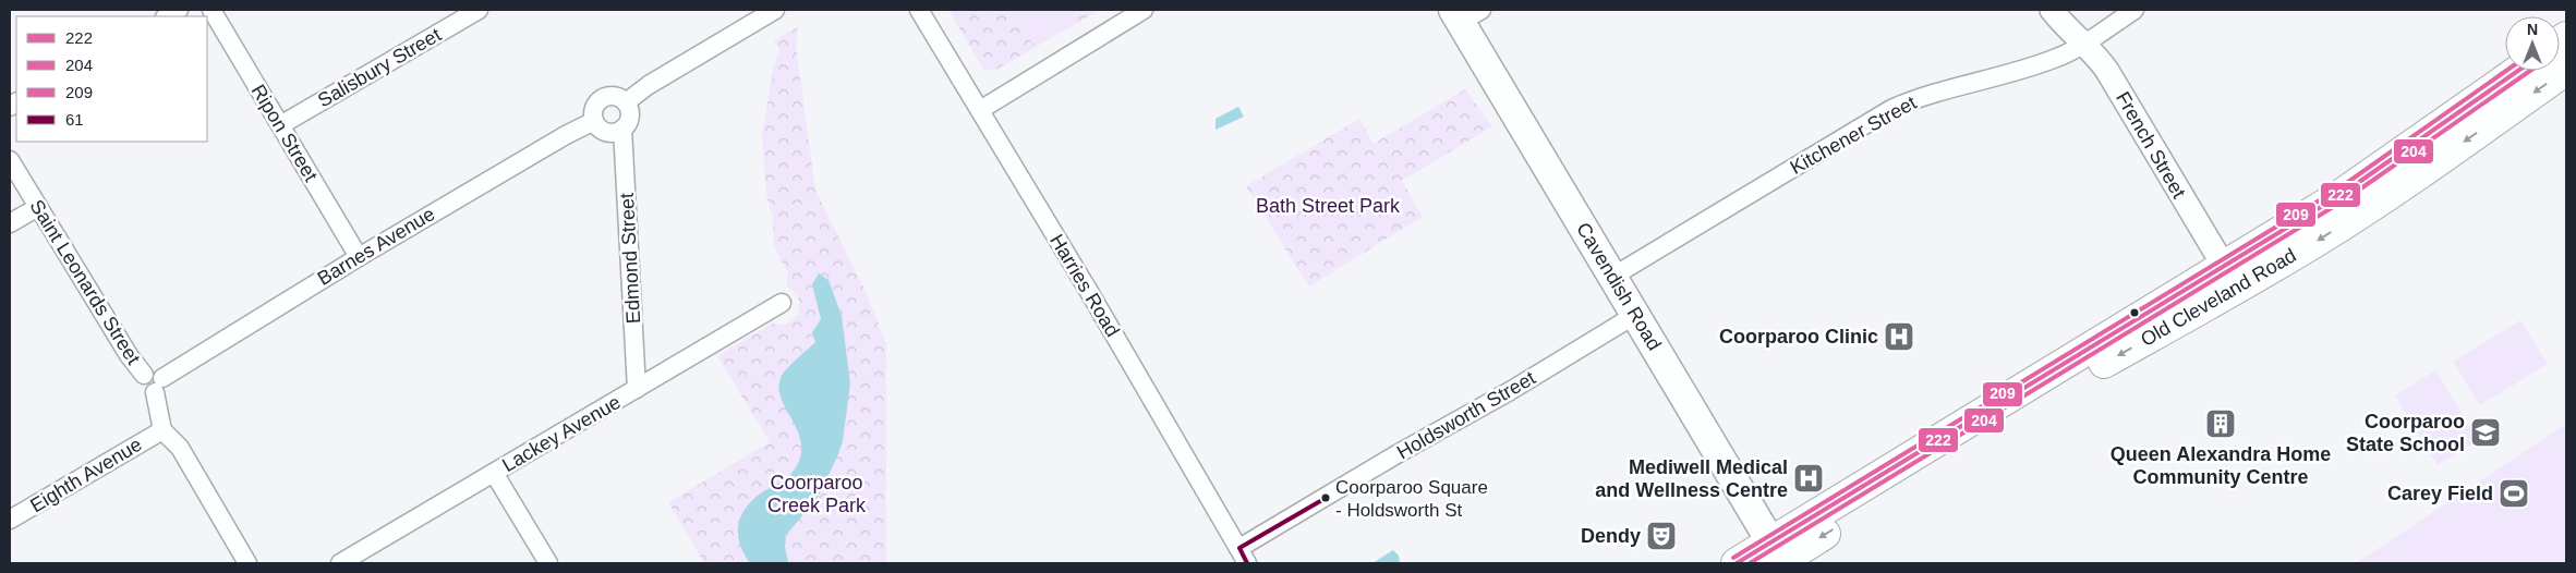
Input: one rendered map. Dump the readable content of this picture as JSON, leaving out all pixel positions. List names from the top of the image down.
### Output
{
  "streets": {
    "highway": ["Old Cleveland Road"],
    "main road": ["Cavendish Road"],
    "street": [
      "Salisbury Street",
      "Ripon Street",
      "Kitchener Street",
      "French Street",
      "Barnes Avenue",
      "Edmond Street",
      "Saint Leonards Street",
      "Harries Road",
      "Holdsworth Street",
      "Lackey Avenue",
      "Eighth Avenue"
    ]
  },
  "crossings": [
    ["Salisbury Street", "Ripon Street"],
    ["Ripon Street", "Barnes Avenue"],
    ["Kitchener Street", "French Street"],
    ["Kitchener Street", "Cavendish Road"],
    ["French Street", "Old Cleveland Road"],
    ["Barnes Avenue", "Edmond Street"],
    ["Barnes Avenue", "Saint Leonards Street"],
    ["Edmond Street", "Lackey Avenue"],
    ["Harries Road", "Holdsworth Street"],
    ["Cavendish Road", "Old Cleveland Road"],
    ["Cavendish Road", "Holdsworth Street"]
  ],
  "parks": ["Bath Street Park", "Coorparoo Creek Park"],
  "places": {
    "hospital": ["Coorparoo Clinic", "Mediwell Medical and Wellness Centre"],
    "building": ["Queen Alexandra Home Community Centre"],
    "school or university": ["Coorparoo State School"],
    "sports": ["Carey Field"],
    "other": ["Coorparoo Square - Holdsworth St"],
    "theatre": ["Dendy"]
  },
  "lines": [
    "transit line 222",
    "transit line 204",
    "transit line 209",
    "transit line 61"
  ],
  "legend": [
    "222",
    "204",
    "209",
    "61"
  ],
  "north": "top"
}
